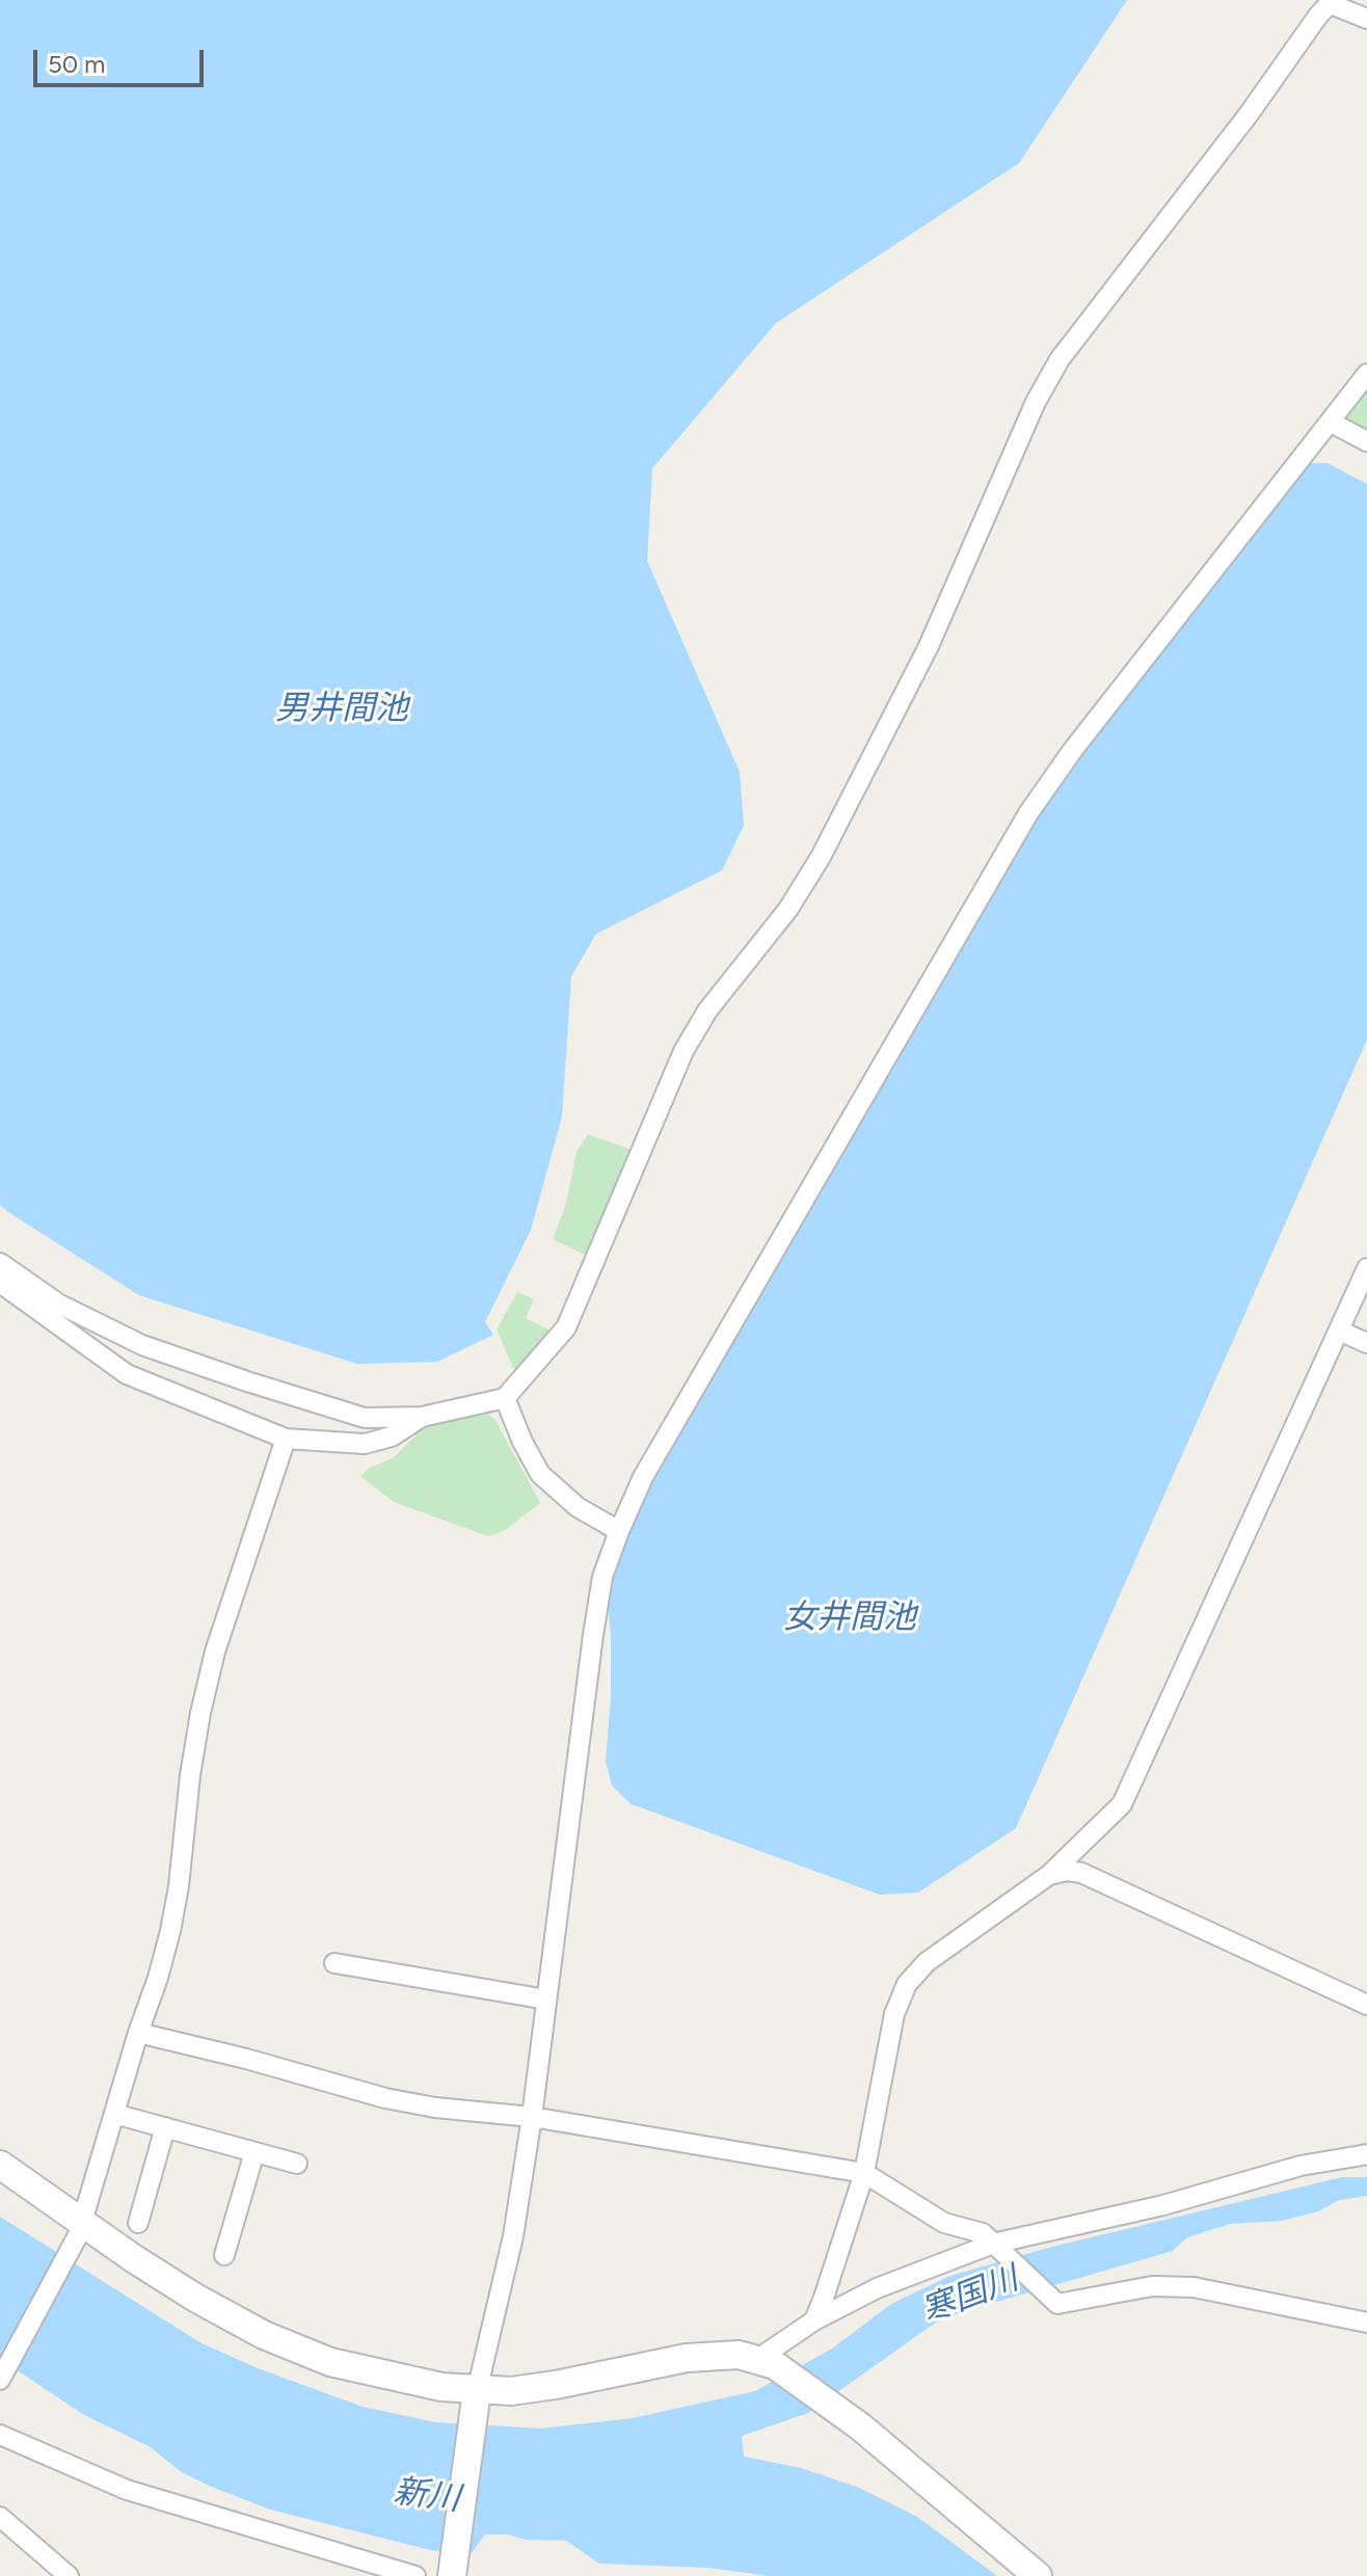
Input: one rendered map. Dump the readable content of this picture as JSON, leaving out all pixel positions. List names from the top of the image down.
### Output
{
  "water": [
    "男井間池",
    "女井間池",
    "寒国川",
    "新川"
  ],
  "scale_bar": "50 m"
}
